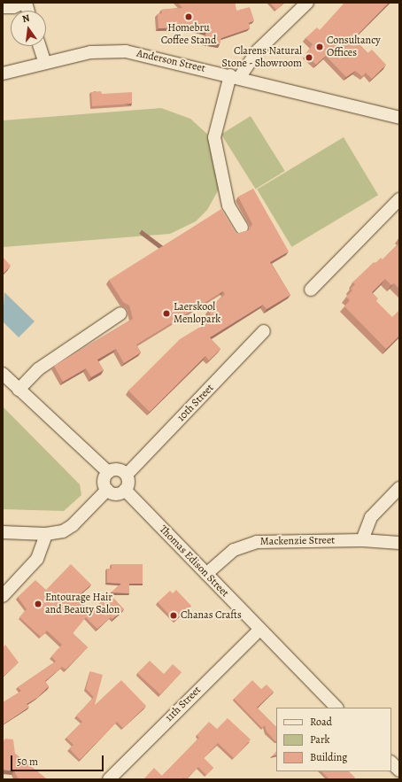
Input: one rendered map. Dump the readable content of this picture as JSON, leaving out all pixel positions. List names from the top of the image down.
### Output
{
  "streets": {
    "street": [
      "Anderson Street",
      "10th Street",
      "Mackenzie Street",
      "Thomas Edison Street",
      "11th Street"
    ]
  },
  "crossings": [
    ["10th Street", "Thomas Edison Street"],
    ["Mackenzie Street", "Thomas Edison Street"],
    ["Thomas Edison Street", "11th Street"]
  ],
  "places": [
    "Homebru Coffee Stand",
    "Consultancy Offices",
    "Clarens Natural Stone - Showroom",
    "Laerskool Menlopark",
    "Entourage Hair and Beauty Salon",
    "Chanas Crafts"
  ],
  "legend": ["Road", "Park", "Building"],
  "scale_bar": "50 m",
  "north": "top"
}
